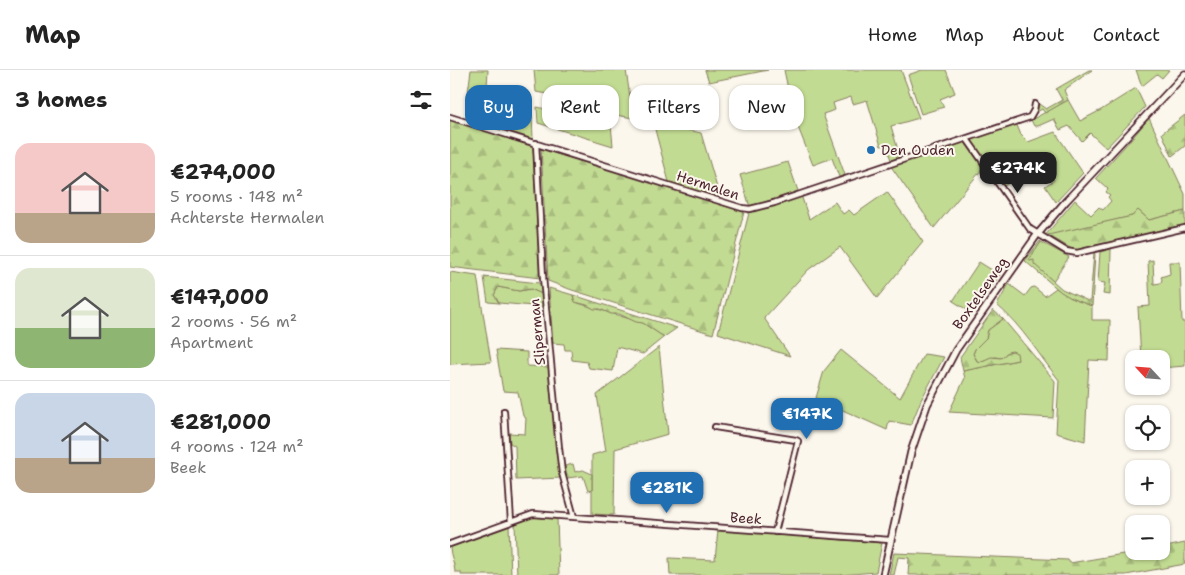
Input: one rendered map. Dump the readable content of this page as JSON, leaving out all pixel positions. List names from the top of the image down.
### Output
{
  "streets": {
    "main road": ["Boxtelseweg"],
    "street": ["Hermalen", "Sliperman", "Beek"]
  },
  "crossings": [
    ["Hermalen", "Sliperman"],
    ["Boxtelseweg", "Beek"],
    ["Sliperman", "Beek"]
  ],
  "places": ["Den Ouden"],
  "north": "top left",
  "page": {
    "header": "Map",
    "nav": [
      "Home",
      "Map",
      "About",
      "Contact"
    ],
    "heading": "3 homes",
    "chip": [
      "Buy",
      "Rent",
      "Filters",
      "New"
    ],
    "list": [
      {
        "name": "€274,000",
        "note": "5 rooms · 148 m² · Achterste Hermalen"
      },
      {
        "name": "€147,000",
        "note": "2 rooms · 56 m² · Apartment"
      },
      {
        "name": "€281,000",
        "note": "4 rooms · 124 m² · Beek"
      }
    ],
    "price": ["€274K", "€147K", "€281K"],
    "map_buttons": ["+", "−"]
  }
}
